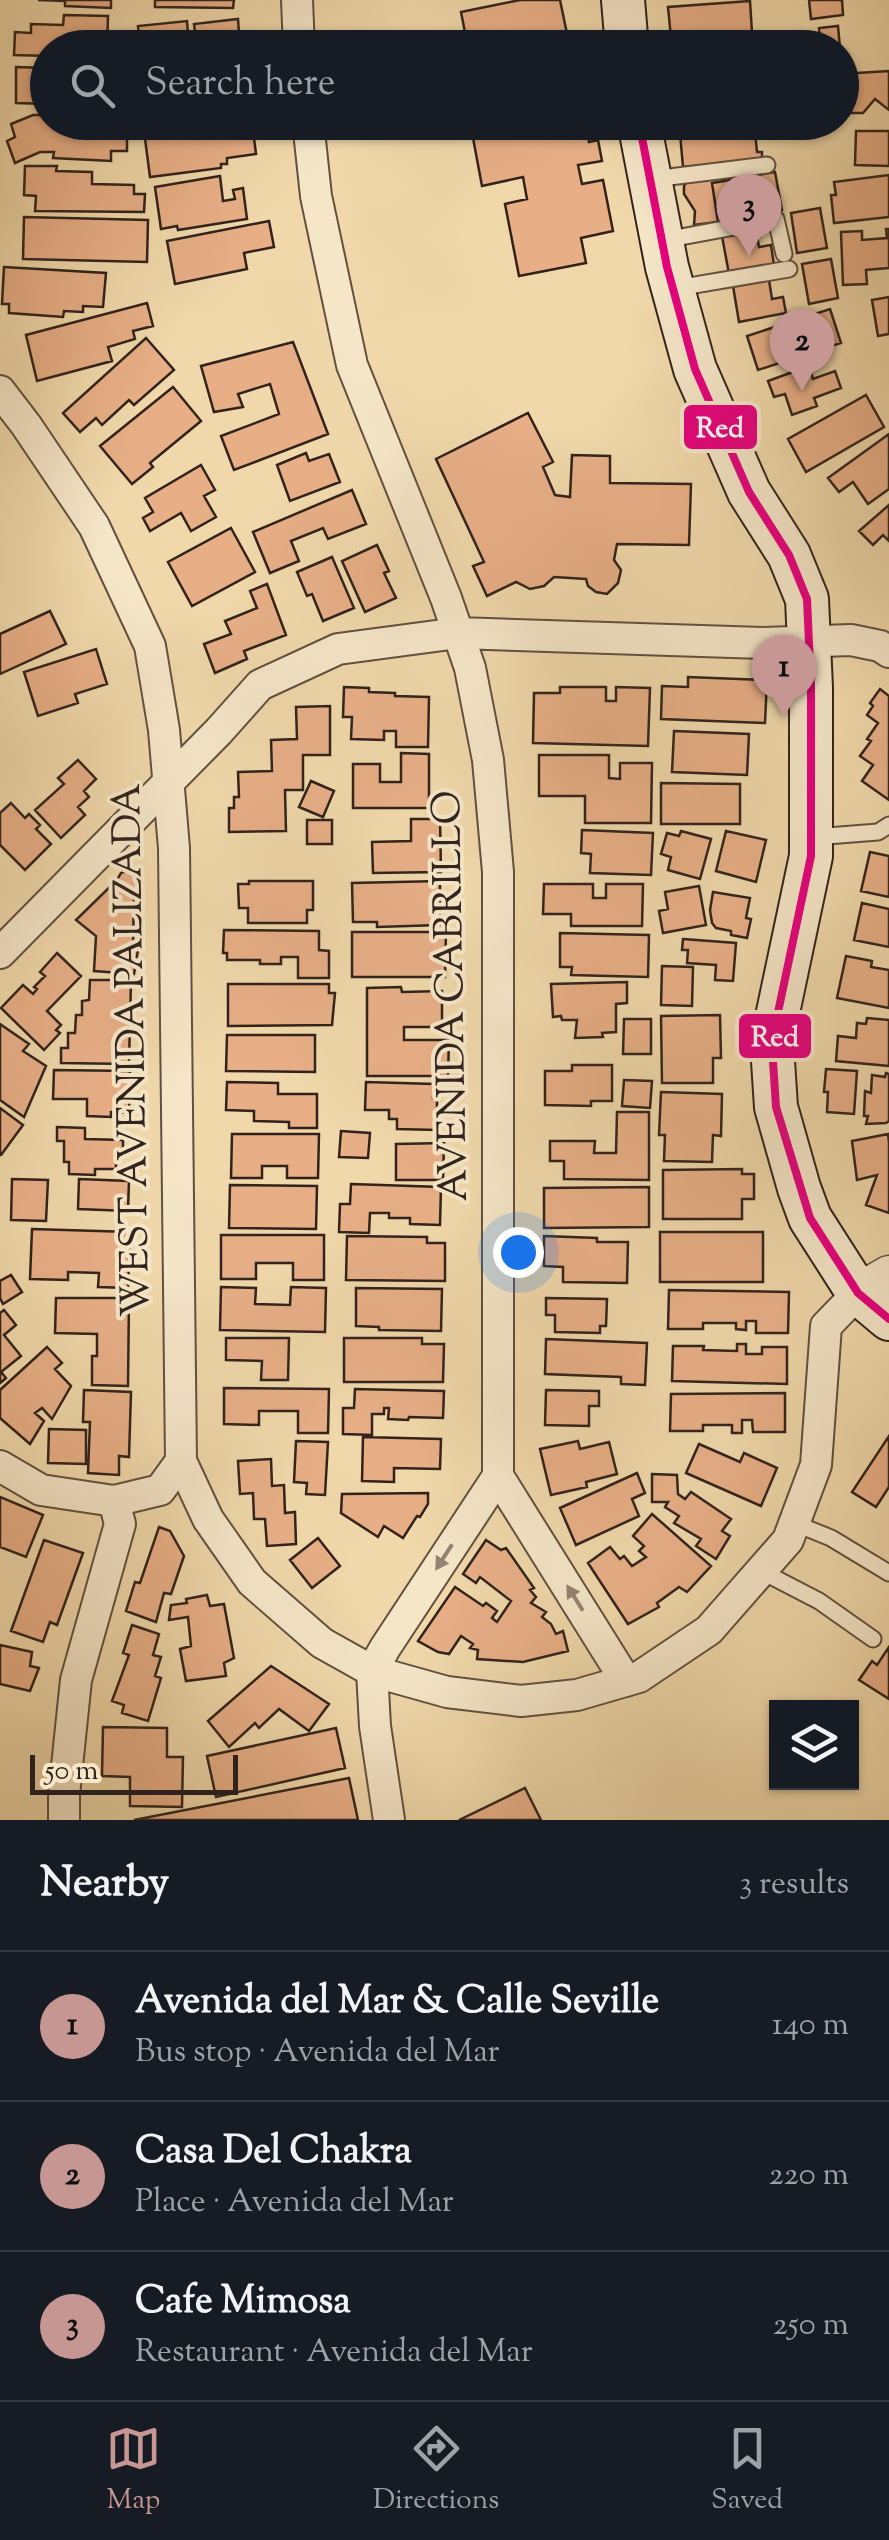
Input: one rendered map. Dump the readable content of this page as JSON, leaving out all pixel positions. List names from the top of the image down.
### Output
{
  "streets": {
    "street": ["AVENIDA CABRILLO", "WEST AVENIDA PALIZADA"]
  },
  "lines": ["transit line Red"],
  "scale_bar": "50 m",
  "page": {
    "search": "Search here",
    "pins": ["3", "2", "1"],
    "scale": "50 m",
    "heading": ["Nearby", "3 results"],
    "list": [
      {
        "mark": "1",
        "name": "Avenida del Mar & Calle Seville",
        "note": "Bus stop · Avenida del Mar",
        "value": "140 m"
      },
      {
        "mark": "2",
        "name": "Casa Del Chakra",
        "note": "Place · Avenida del Mar",
        "value": "220 m"
      },
      {
        "mark": "3",
        "name": "Cafe Mimosa",
        "note": "Restaurant · Avenida del Mar",
        "value": "250 m"
      }
    ],
    "nav": ["Map", "Directions", "Saved"]
  }
}
